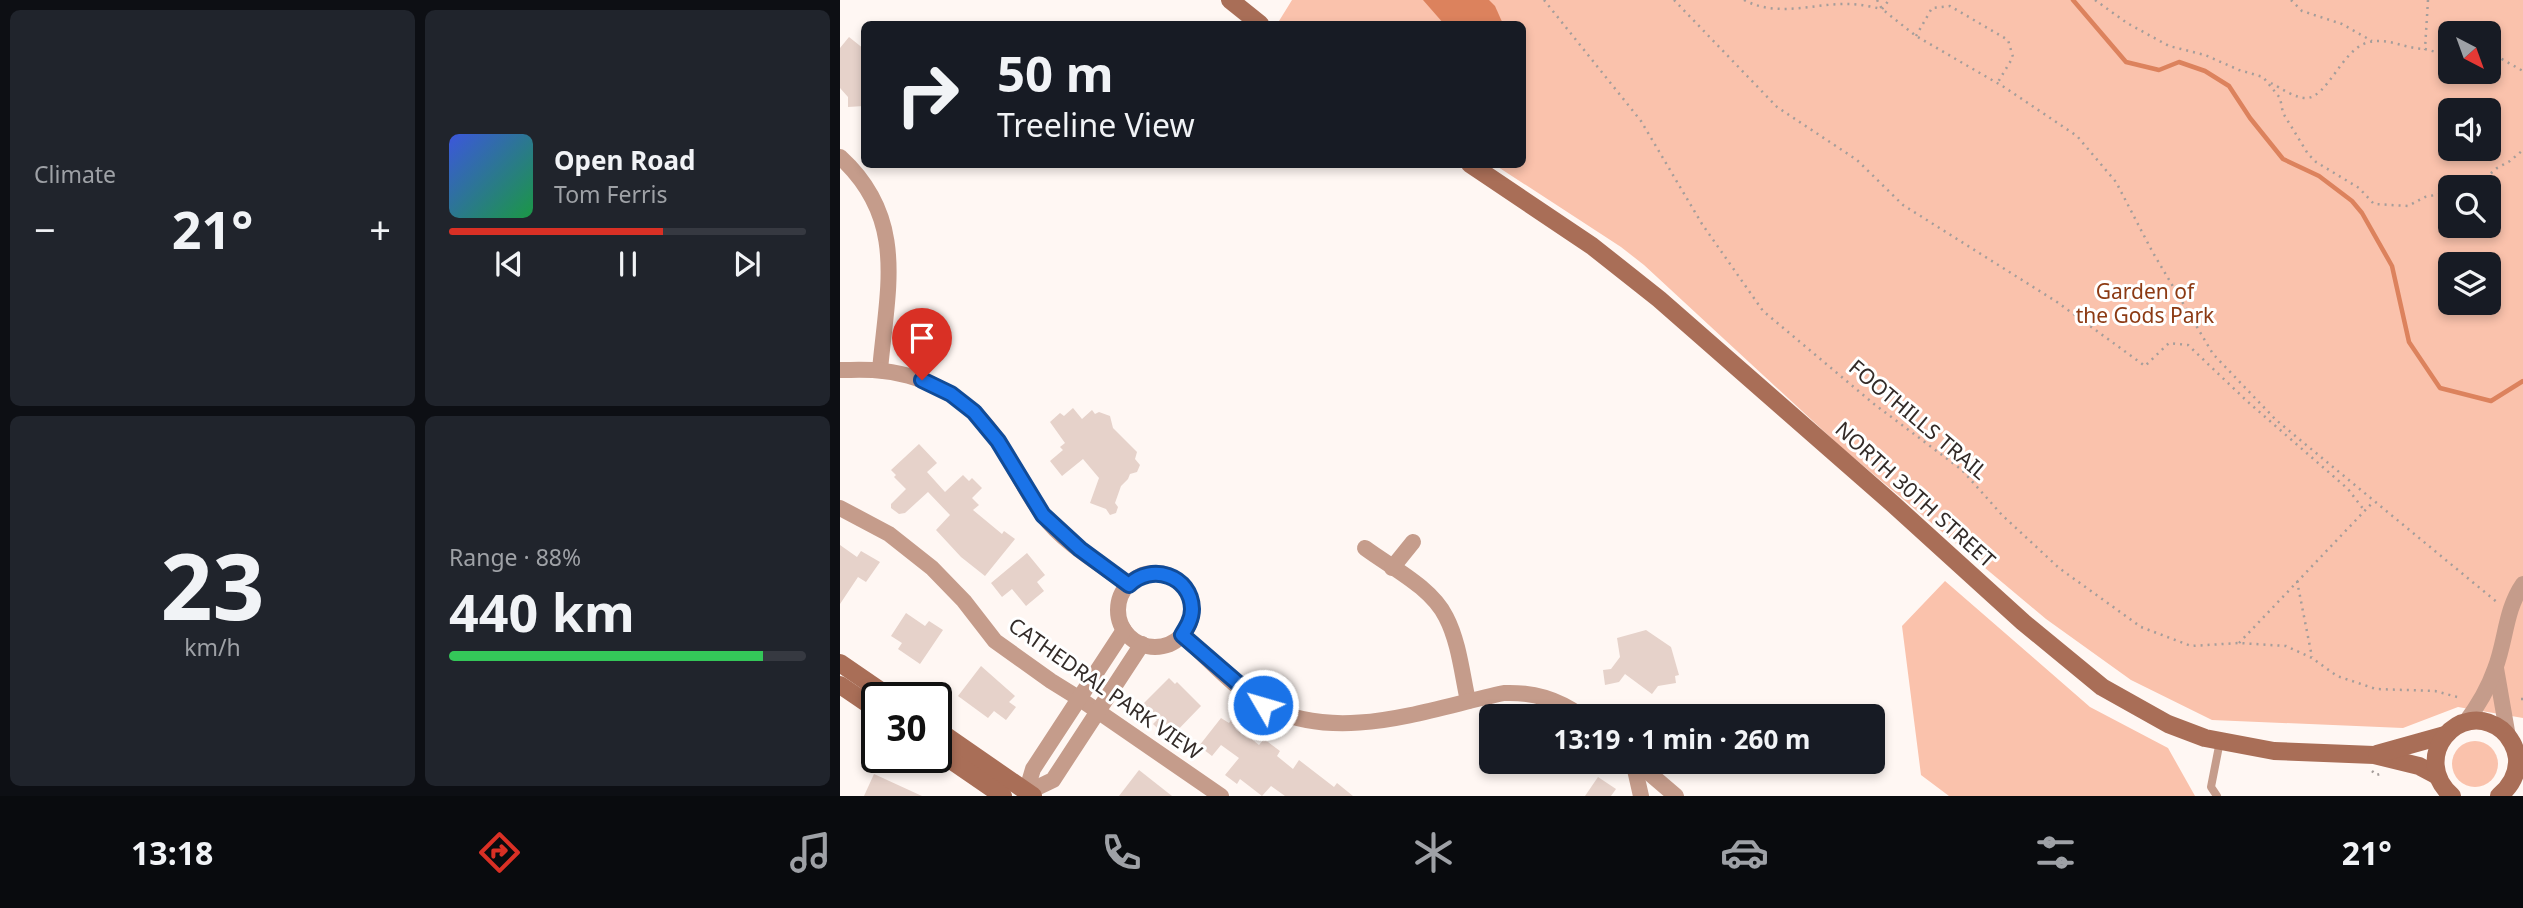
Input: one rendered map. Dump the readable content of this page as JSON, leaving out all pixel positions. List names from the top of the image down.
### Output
{
  "streets": {
    "main road": ["NORTH 30TH STREET"],
    "street": ["CATHEDRAL PARK VIEW"],
    "path": ["FOOTHILLS TRAIL"]
  },
  "parks": ["Garden of the Gods Park"],
  "north": "bottom right",
  "page": {
    "tile": [
      "Climate",
      ["23", "km/h"],
      ["Range · 88%", "440 km"]
    ],
    "turn": ["50 m", "Treeline View"],
    "song": ["Open Road", "Tom Ferris"],
    "heat": ["−", "21°", "+"],
    "limit": "30",
    "trip": "13:19 · 1 min · 260 m",
    "tabs": ["13:18", "21°"]
  }
}
